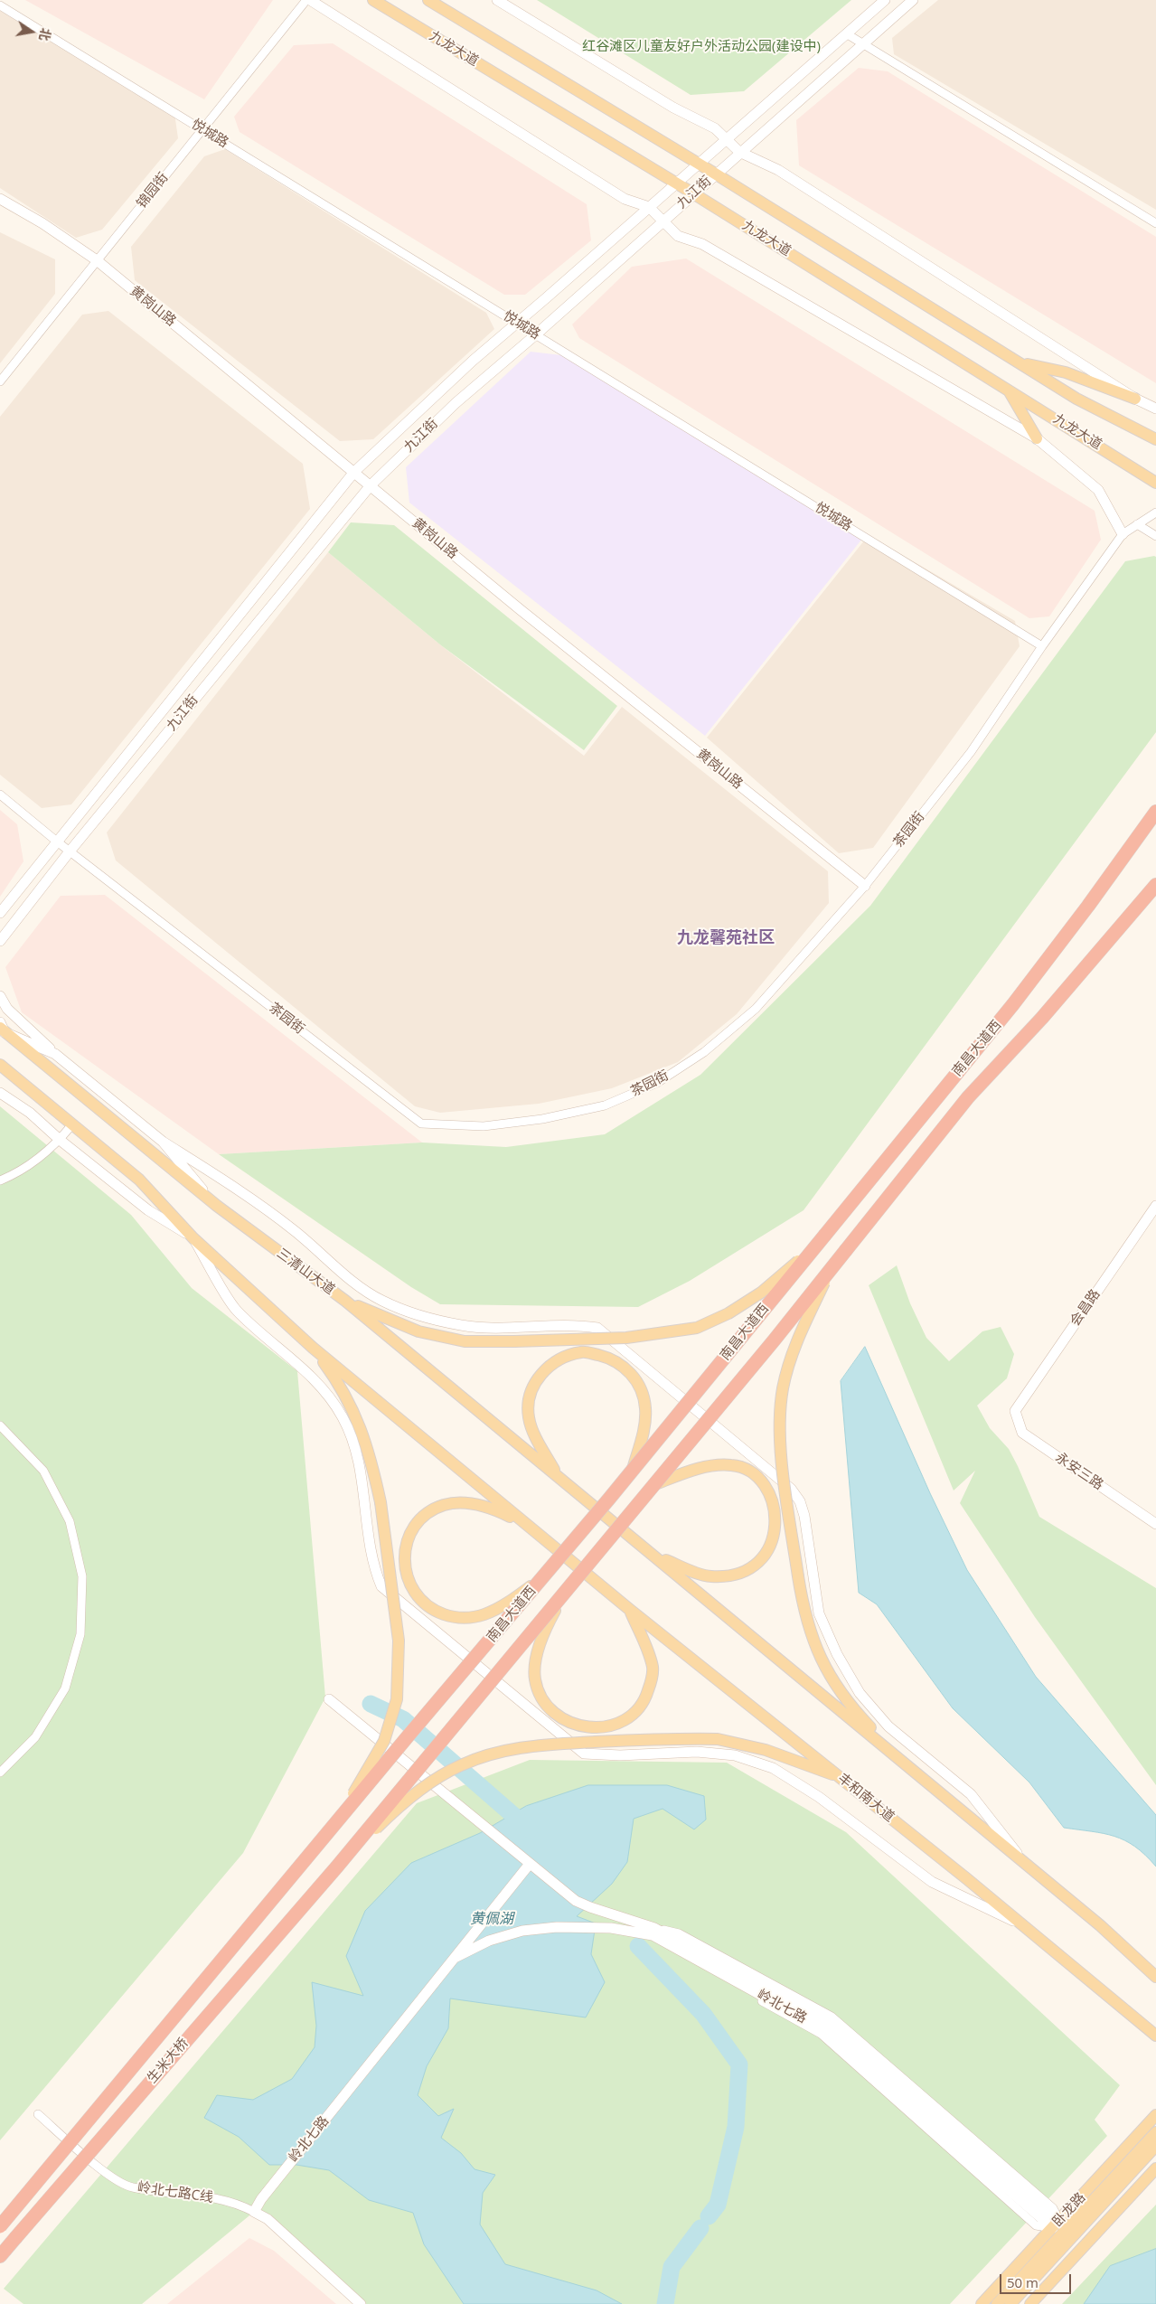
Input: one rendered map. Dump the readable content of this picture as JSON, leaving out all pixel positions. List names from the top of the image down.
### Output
{
  "streets": {
    "highway": ["南昌大道西", "生米大桥"],
    "main road": [
      "九龙大道",
      "三清山大道",
      "丰和南大道",
      "卧龙路"
    ],
    "street": [
      "悦城路",
      "锦园街",
      "九江街",
      "黄岗山路",
      "茶园街",
      "会昌路",
      "永安三路",
      "岭北七路",
      "岭北七路C线"
    ]
  },
  "crossings": [
    ["九龙大道", "九江街"],
    ["悦城路", "锦园街"],
    ["悦城路", "九江街"],
    ["悦城路", "茶园街"],
    ["锦园街", "黄岗山路"],
    ["九江街", "黄岗山路"],
    ["九江街", "茶园街"],
    ["黄岗山路", "茶园街"],
    ["南昌大道西", "生米大桥"],
    ["会昌路", "永安三路"],
    ["岭北七路", "岭北七路C线"],
    ["岭北七路", "卧龙路"]
  ],
  "districts": ["九龙馨苑社区"],
  "water": ["黄佩湖"],
  "parks": ["红谷滩区儿童友好户外活动公园(建设中)"],
  "scale_bar": "50 m",
  "north": "right"
}
